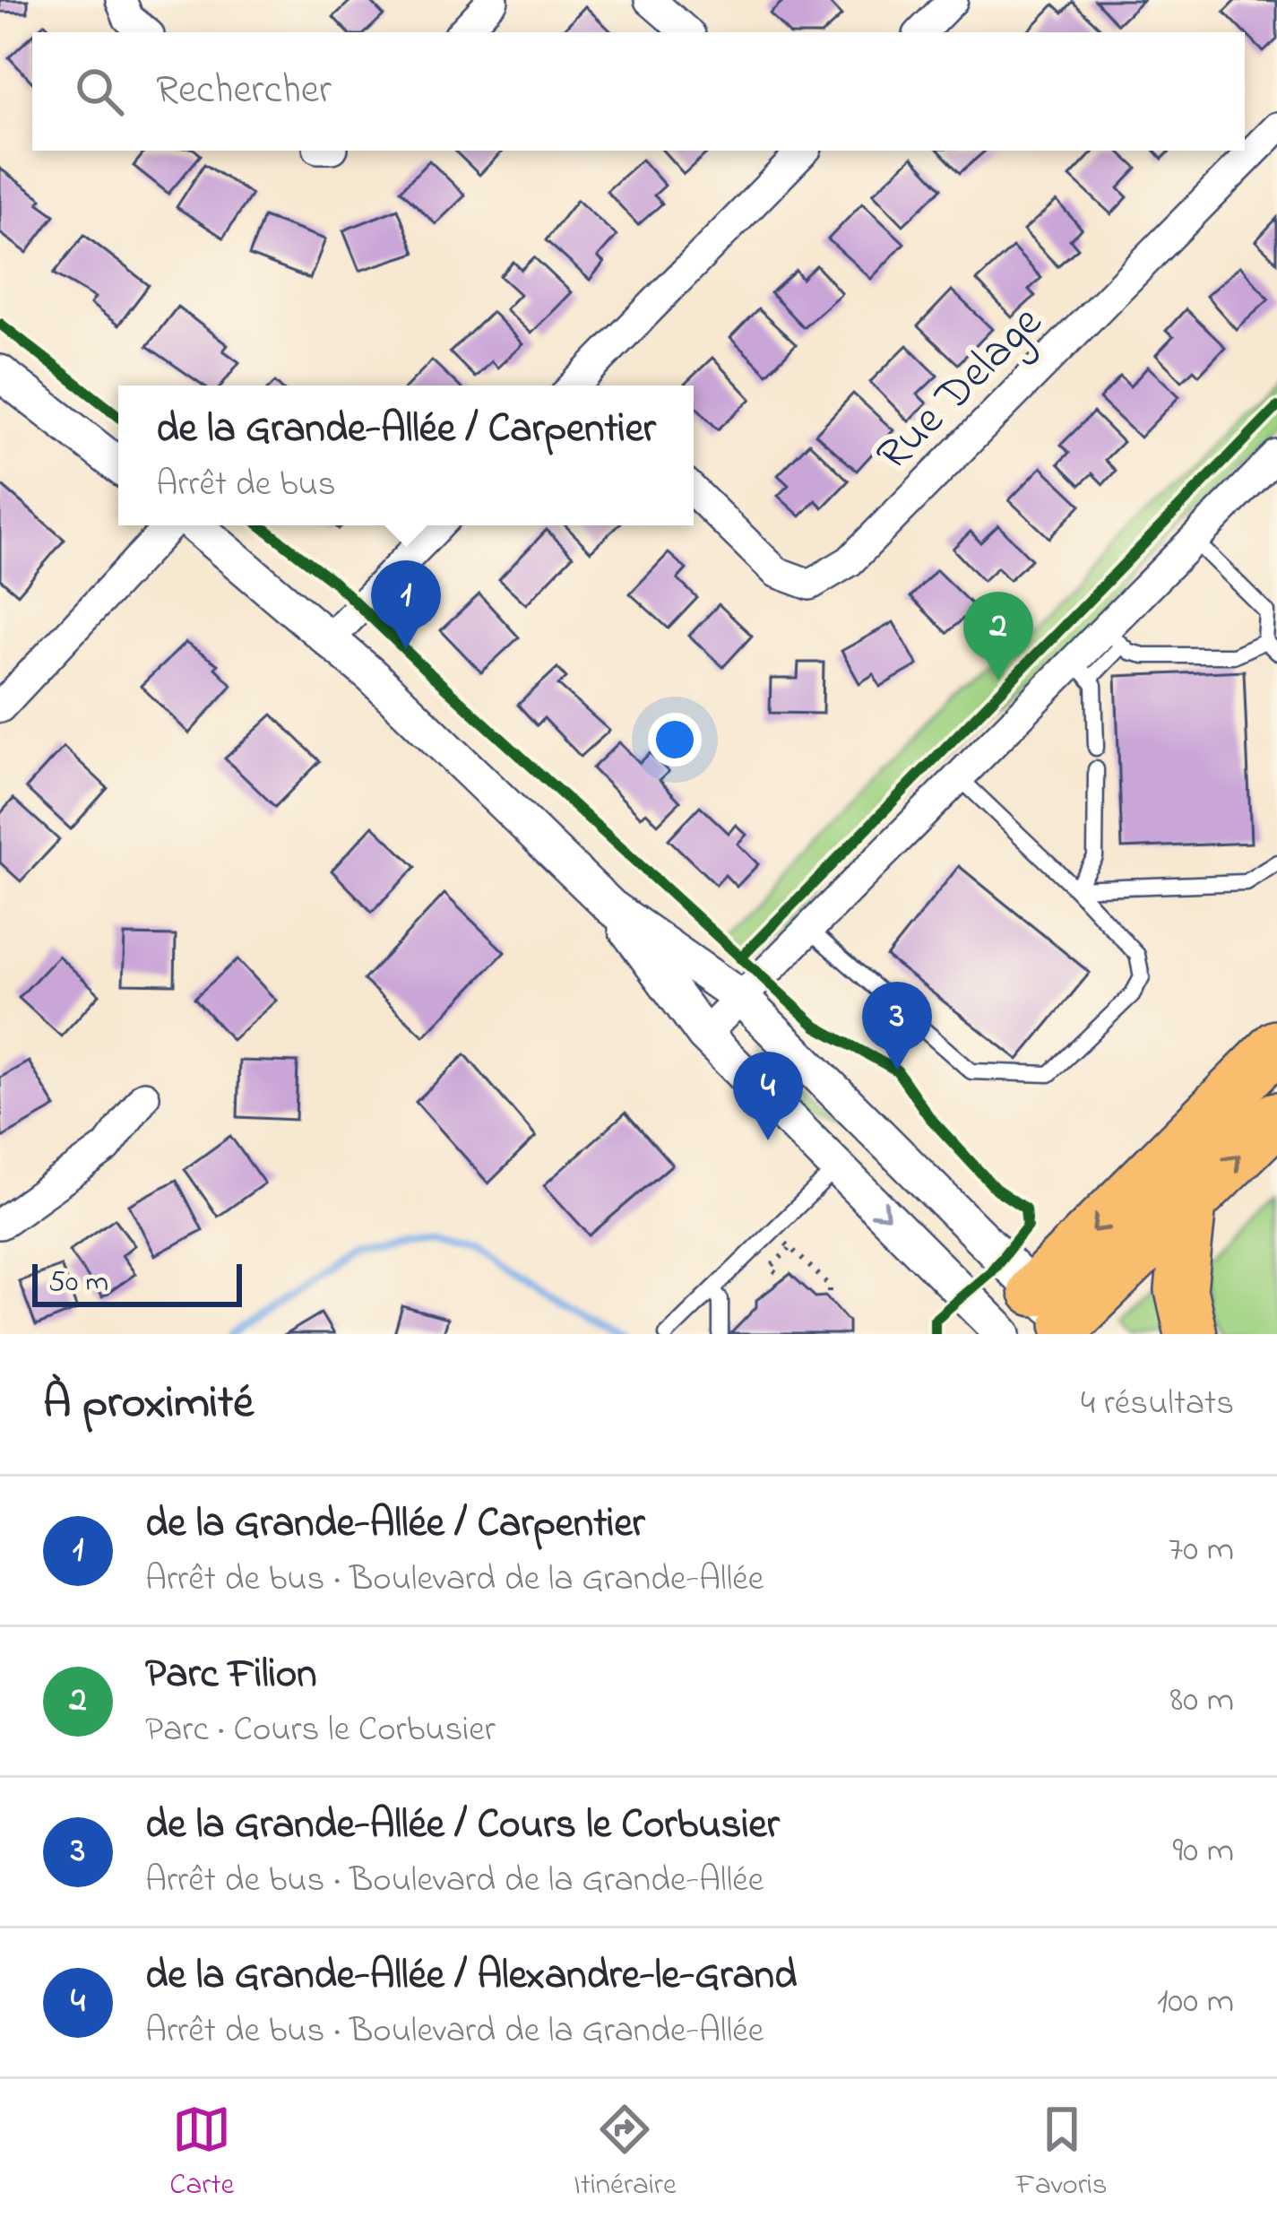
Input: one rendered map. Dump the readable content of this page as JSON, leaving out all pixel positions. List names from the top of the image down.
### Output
{
  "streets": {
    "street": ["Rue Delage"]
  },
  "scale_bar": "50 m",
  "page": {
    "search": "Rechercher",
    "popup": ["de la Grande-Allée / Carpentier", "Arrêt de bus"],
    "pins": [
      "1",
      "2",
      "3",
      "4"
    ],
    "scale": "50 m",
    "heading": ["À proximité", "4 résultats"],
    "list": [
      {
        "mark": "1",
        "name": "de la Grande-Allée / Carpentier",
        "note": "Arrêt de bus · Boulevard de la Grande-Allée",
        "value": "70 m"
      },
      {
        "mark": "2",
        "name": "Parc Filion",
        "note": "Parc · Cours le Corbusier",
        "value": "80 m"
      },
      {
        "mark": "3",
        "name": "de la Grande-Allée / Cours le Corbusier",
        "note": "Arrêt de bus · Boulevard de la Grande-Allée",
        "value": "90 m"
      },
      {
        "mark": "4",
        "name": "de la Grande-Allée / Alexandre-le-Grand",
        "note": "Arrêt de bus · Boulevard de la Grande-Allée",
        "value": "100 m"
      }
    ],
    "nav": ["Carte", "Itinéraire", "Favoris"]
  }
}
